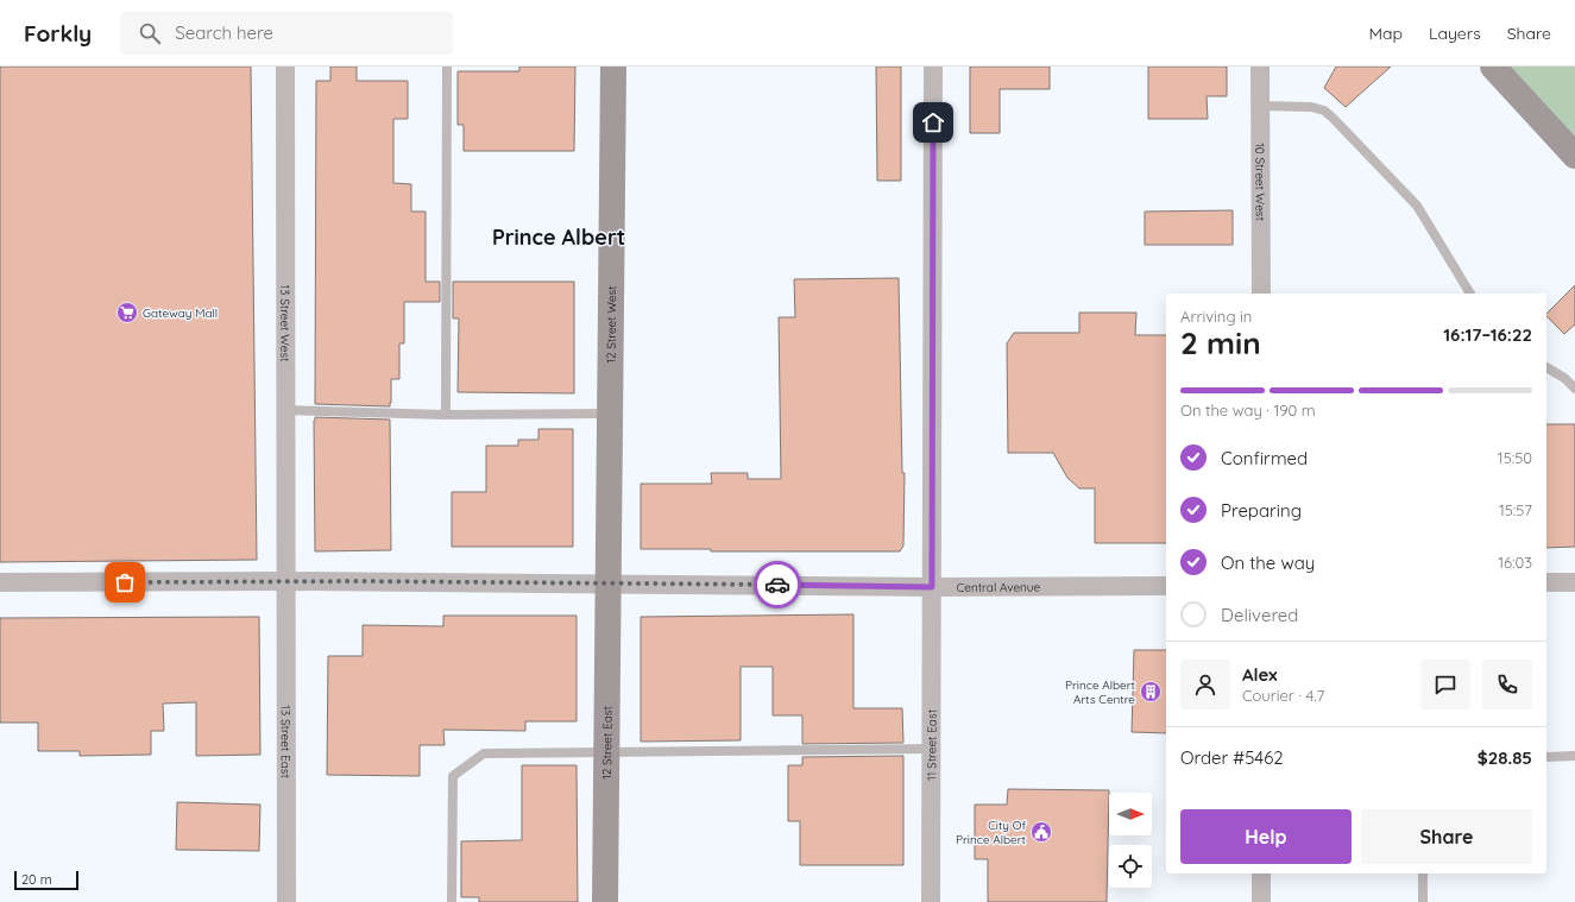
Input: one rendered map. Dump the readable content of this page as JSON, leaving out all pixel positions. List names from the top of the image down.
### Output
{
  "streets": {
    "street": [
      "10 Street West",
      "13 Street West",
      "12 Street West",
      "Central Avenue",
      "13 Street East",
      "12 Street East",
      "11 Street East"
    ]
  },
  "crossings": [
    ["13 Street West", "Central Avenue"],
    ["13 Street West", "13 Street East"],
    ["12 Street West", "Central Avenue"],
    ["12 Street West", "12 Street East"],
    ["Central Avenue", "13 Street East"],
    ["Central Avenue", "12 Street East"],
    ["Central Avenue", "11 Street East"]
  ],
  "districts": ["Prince Albert"],
  "places": {
    "supermarket": ["Gateway Mall"],
    "building": ["Prince Albert Arts Centre"],
    "public building": ["City Of Prince Albert"]
  },
  "scale_bar": "20 m",
  "north": "right",
  "page": {
    "header": "Forkly",
    "search": "Search here",
    "nav": ["Map", "Layers", "Share"],
    "heading": ["2 min", "Arriving in", "16:17–16:22"],
    "panel": [
      "Alex",
      "Courier · 4.7",
      "Order #5462",
      "$28.85"
    ],
    "bar": "On the way · 190 m",
    "list": [
      ["Confirmed", "15:50"],
      ["Preparing", "15:57"],
      ["On the way", "16:03"],
      "Delivered"
    ],
    "buttons": ["Help", "Share"],
    "scale": "20 m"
  }
}
